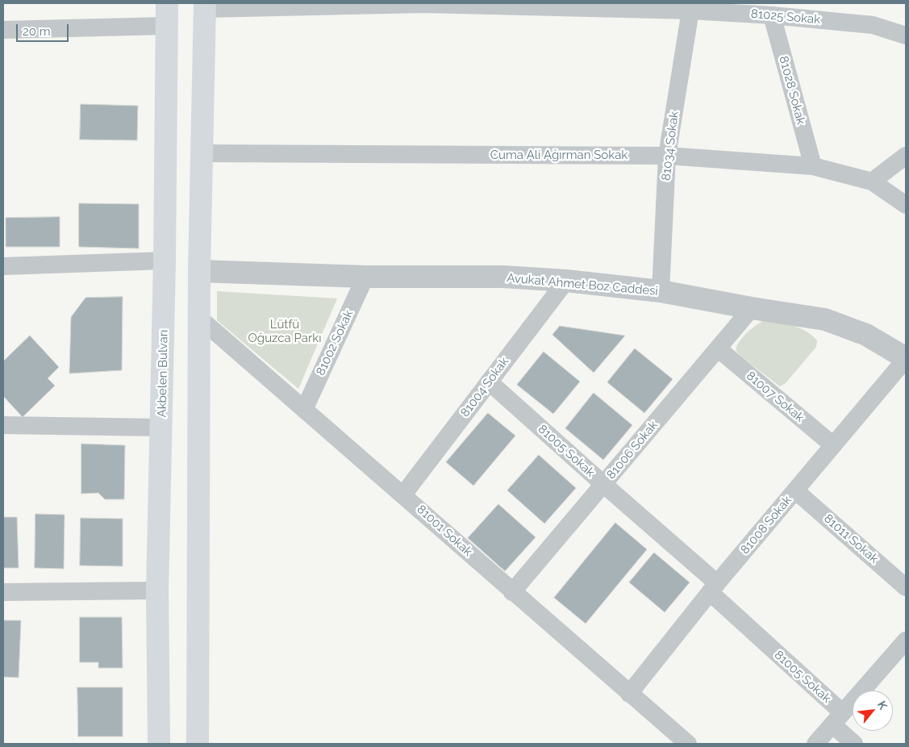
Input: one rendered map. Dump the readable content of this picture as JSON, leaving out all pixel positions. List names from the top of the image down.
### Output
{
  "streets": {
    "main road": ["Akbelen Bulvarı"],
    "street": [
      "81025 Sokak",
      "81028 Sokak",
      "81034 Sokak",
      "Cuma Ali Ağırman Sokak",
      "Avukat Ahmet Boz Caddesi",
      "81002 Sokak",
      "81004 Sokak",
      "81007 Sokak",
      "81006 Sokak",
      "81005 Sokak",
      "81008 Sokak",
      "81001 Sokak",
      "81011 Sokak"
    ]
  },
  "crossings": [
    ["81025 Sokak", "81028 Sokak"],
    ["81025 Sokak", "81034 Sokak"],
    ["81028 Sokak", "Cuma Ali Ağırman Sokak"],
    ["81034 Sokak", "Cuma Ali Ağırman Sokak"],
    ["81034 Sokak", "Avukat Ahmet Boz Caddesi"],
    ["Avukat Ahmet Boz Caddesi", "81002 Sokak"],
    ["Avukat Ahmet Boz Caddesi", "81004 Sokak"],
    ["Avukat Ahmet Boz Caddesi", "81006 Sokak"],
    ["Avukat Ahmet Boz Caddesi", "81008 Sokak"],
    ["81002 Sokak", "81001 Sokak"],
    ["81004 Sokak", "81005 Sokak"],
    ["81004 Sokak", "81001 Sokak"],
    ["81007 Sokak", "81006 Sokak"],
    ["81007 Sokak", "81008 Sokak"],
    ["81006 Sokak", "81005 Sokak"],
    ["81006 Sokak", "81001 Sokak"],
    ["81005 Sokak", "81008 Sokak"],
    ["81008 Sokak", "81001 Sokak"],
    ["81008 Sokak", "81011 Sokak"]
  ],
  "parks": ["Lütfü Oğuzca Parkı"],
  "scale_bar": "20 m",
  "north": "top right"
}
